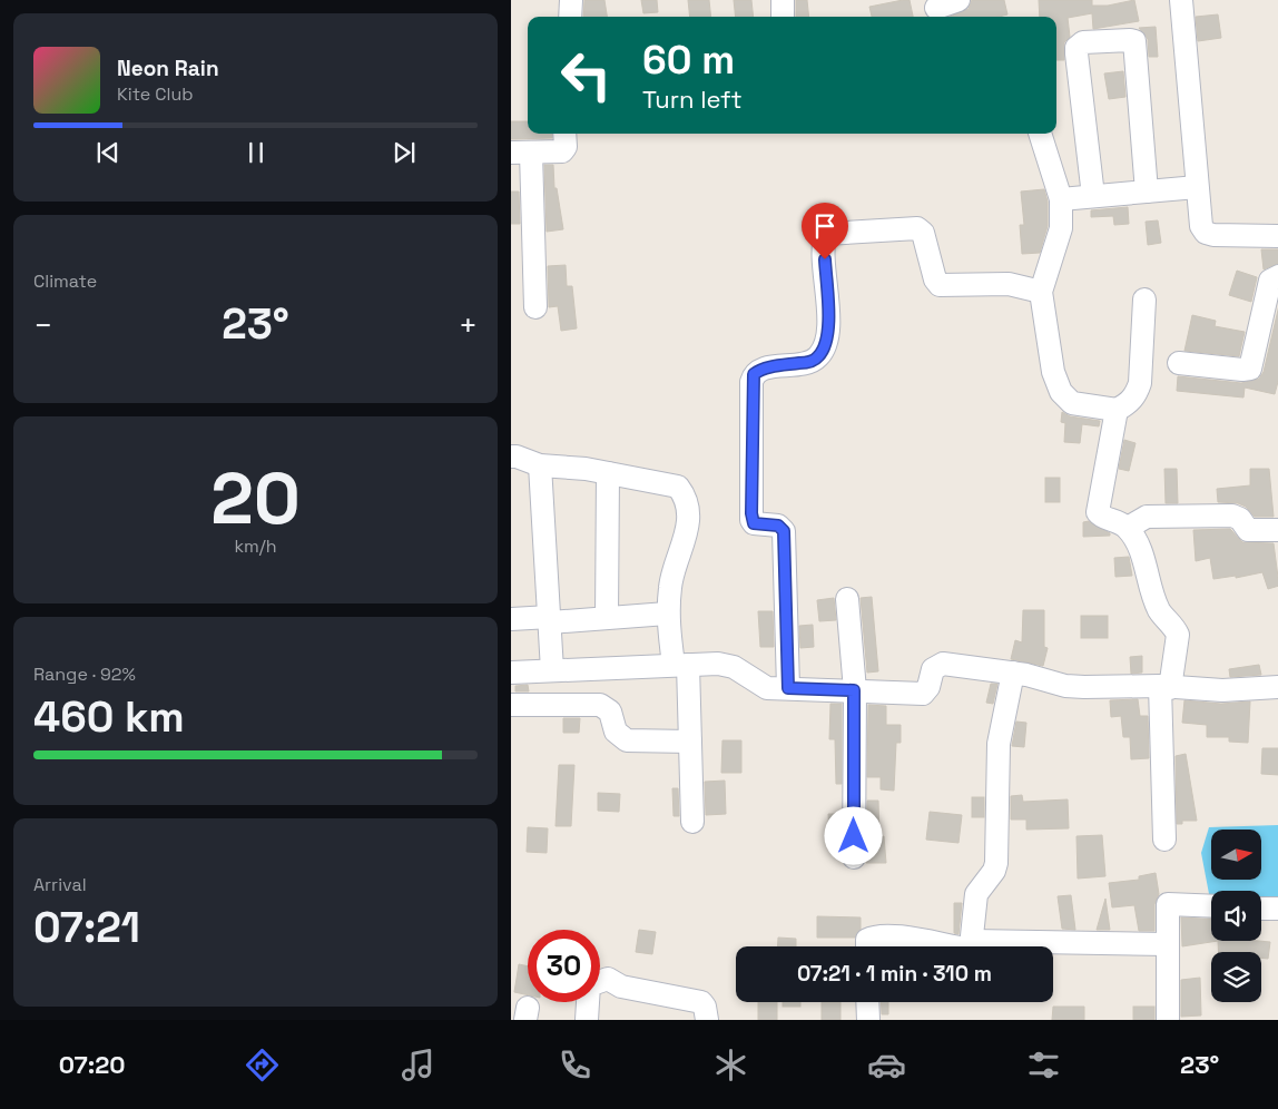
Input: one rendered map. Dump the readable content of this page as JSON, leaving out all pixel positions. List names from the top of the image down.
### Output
{
  "north": "right",
  "page": {
    "turn": ["60 m", "Turn left"],
    "song": ["Neon Rain", "Kite Club"],
    "tile": [
      "Climate",
      ["20", "km/h"],
      ["Range · 92%", "460 km"],
      ["Arrival", "07:21"]
    ],
    "heat": ["−", "23°", "+"],
    "limit": "30",
    "trip": "07:21 · 1 min · 310 m",
    "tabs": ["07:20", "23°"]
  }
}
